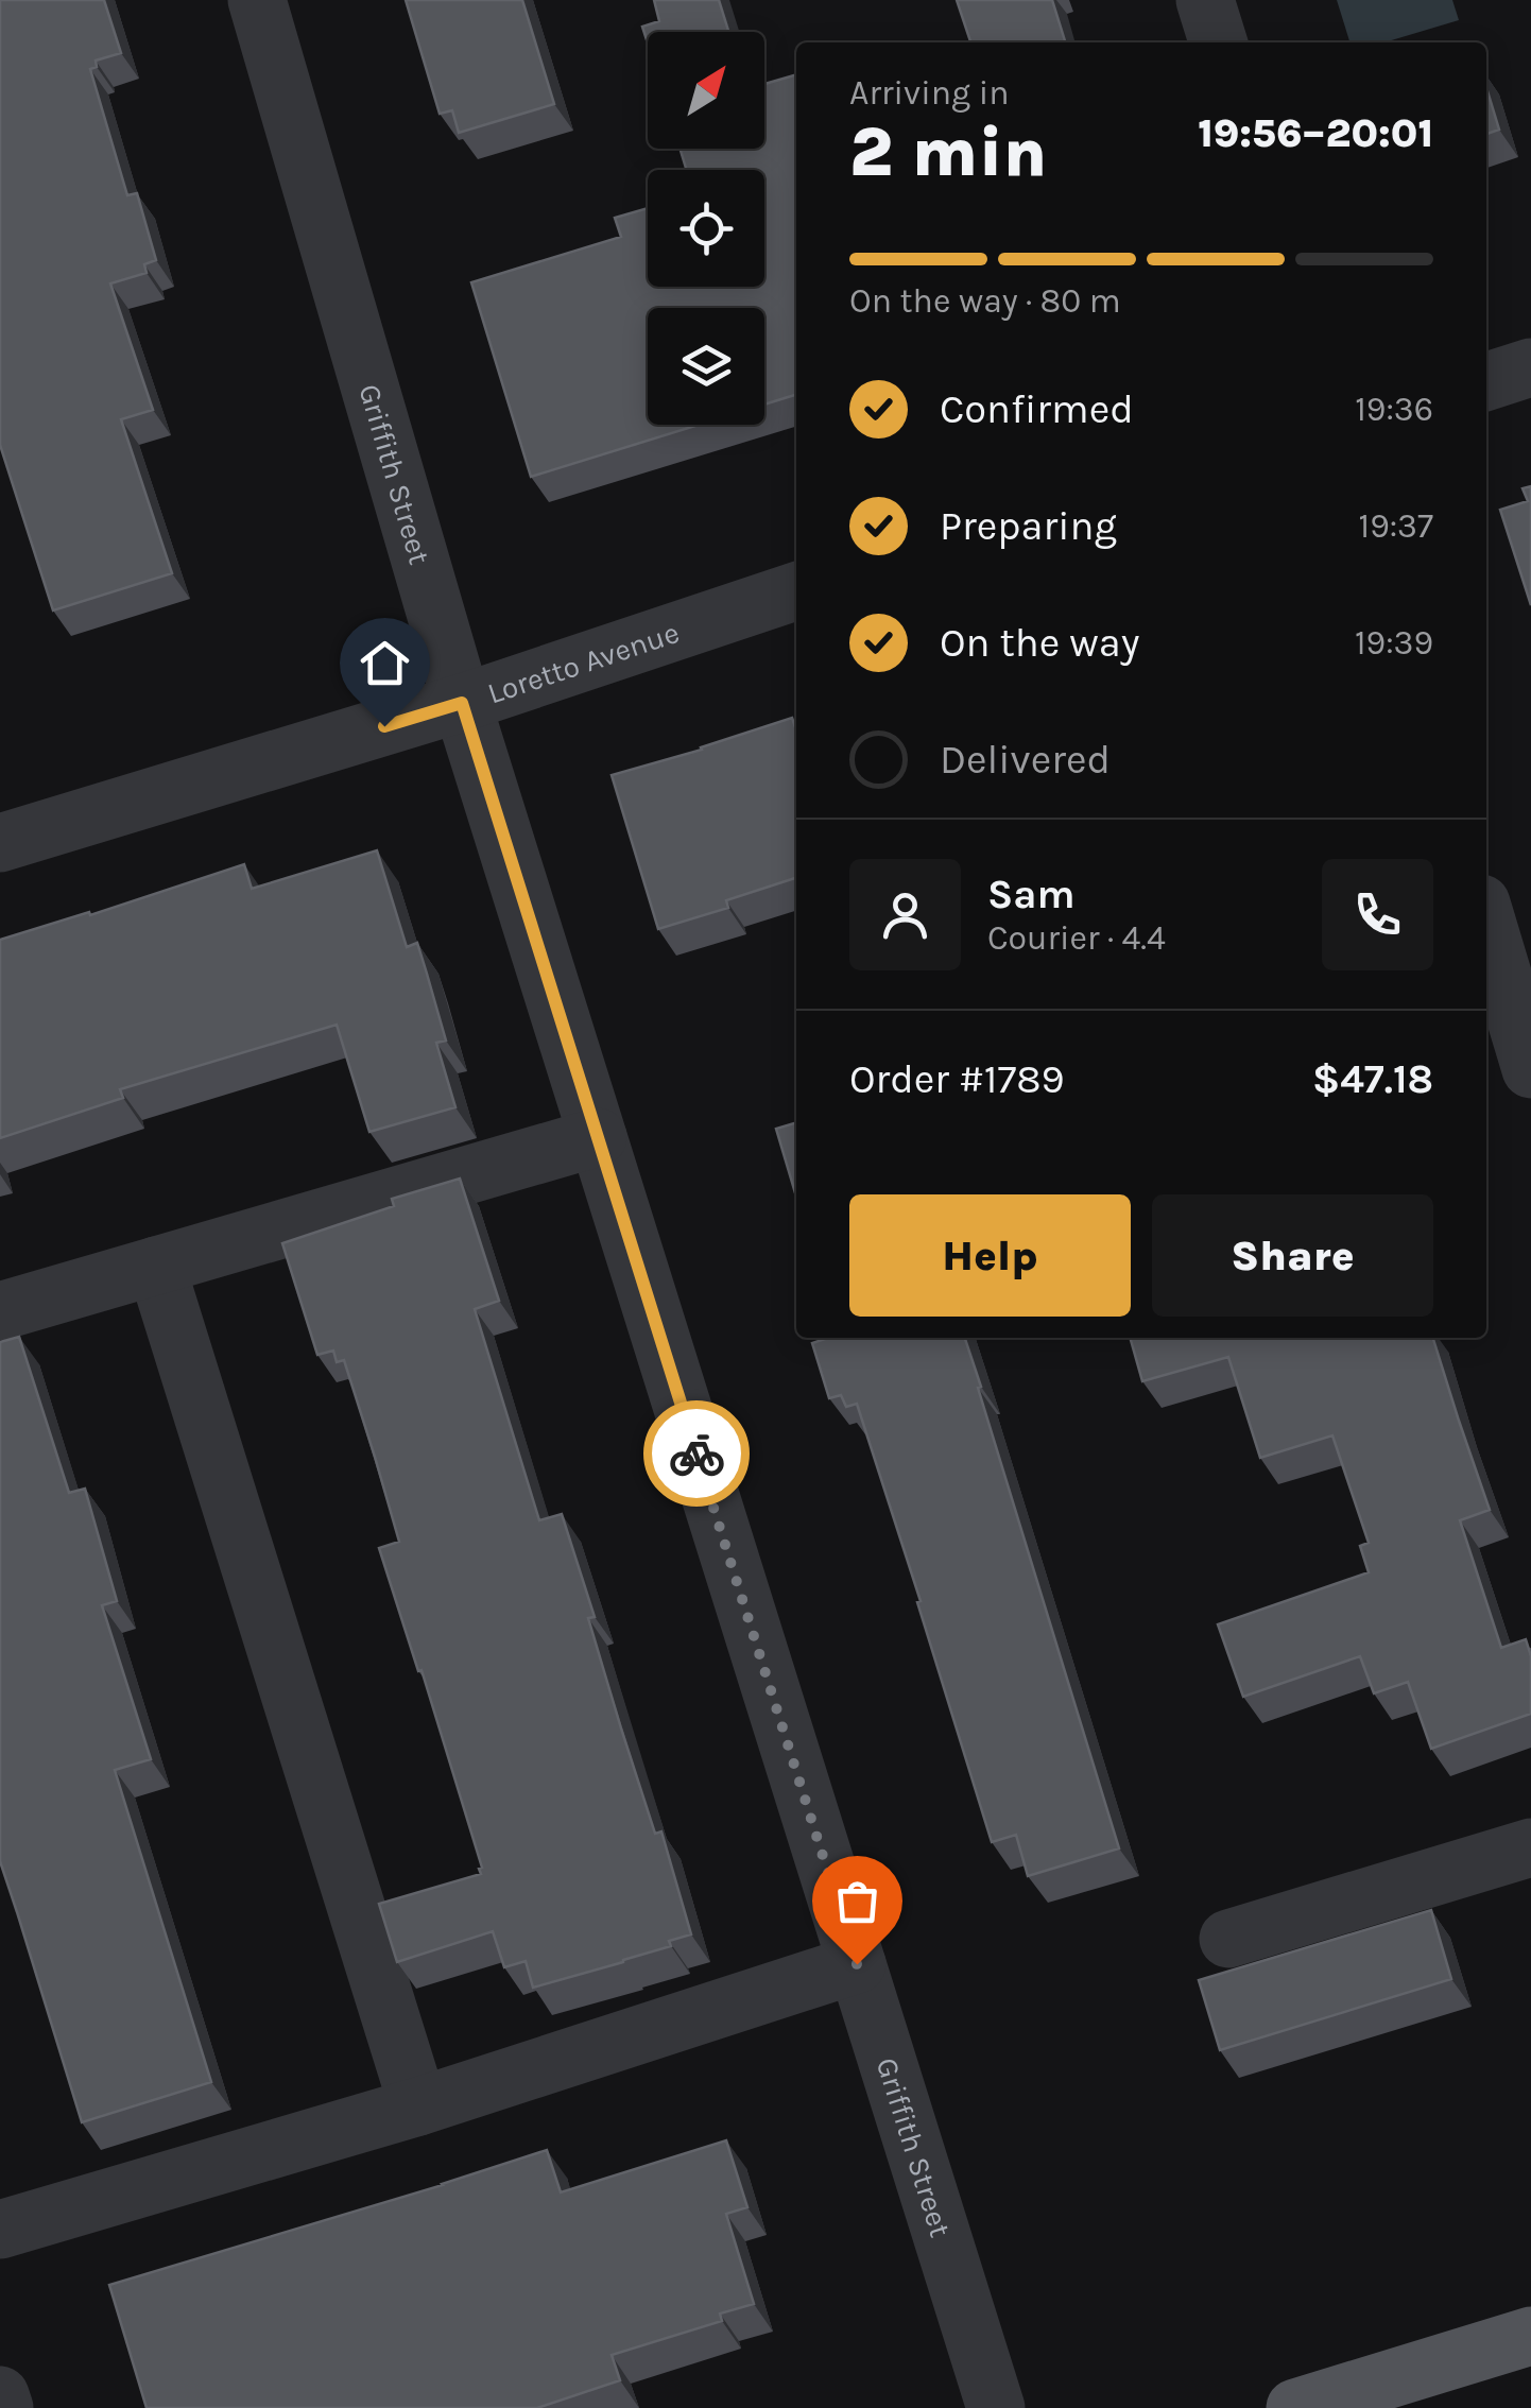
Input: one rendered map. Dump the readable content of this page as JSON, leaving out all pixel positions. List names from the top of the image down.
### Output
{
  "streets": {
    "street": ["Griffith Street", "Loretto Avenue"]
  },
  "crossings": [
    ["Griffith Street", "Loretto Avenue"]
  ],
  "north": "top right",
  "page": {
    "heading": ["2 min", "Arriving in", "19:56–20:01"],
    "panel": [
      "Sam",
      "Courier · 4.4",
      "Order #1789",
      "$47.18"
    ],
    "bar": "On the way · 80 m",
    "list": [
      ["Confirmed", "19:36"],
      ["Preparing", "19:37"],
      ["On the way", "19:39"],
      "Delivered"
    ],
    "buttons": ["Help", "Share"]
  }
}
